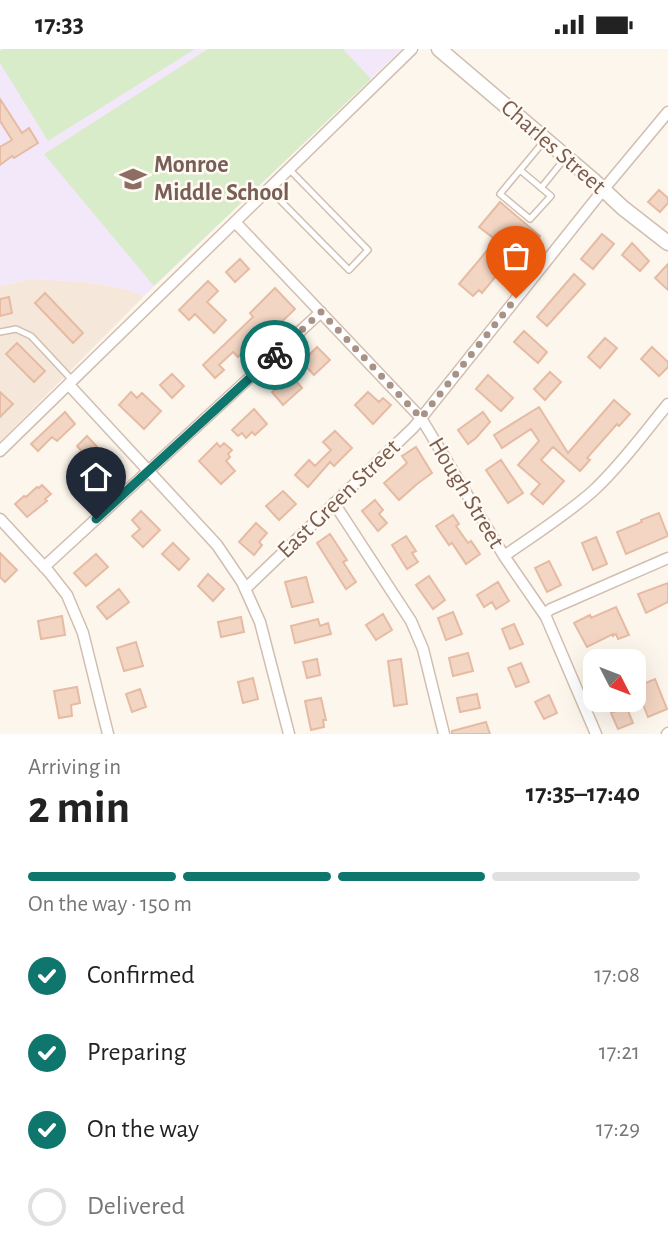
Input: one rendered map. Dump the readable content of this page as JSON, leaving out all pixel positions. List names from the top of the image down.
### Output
{
  "streets": {
    "street": ["Charles Street", "Hough Street", "East Green Street"]
  },
  "crossings": [
    ["Charles Street", "East Green Street"],
    ["Hough Street", "East Green Street"]
  ],
  "places": {
    "school or university": ["Monroe Middle School"]
  },
  "north": "bottom right",
  "page": {
    "status": "17:33",
    "heading": ["2 min", "Arriving in", "17:35–17:40"],
    "bar": "On the way · 150 m",
    "list": [
      ["Confirmed", "17:08"],
      ["Preparing", "17:21"],
      ["On the way", "17:29"],
      "Delivered"
    ]
  }
}
